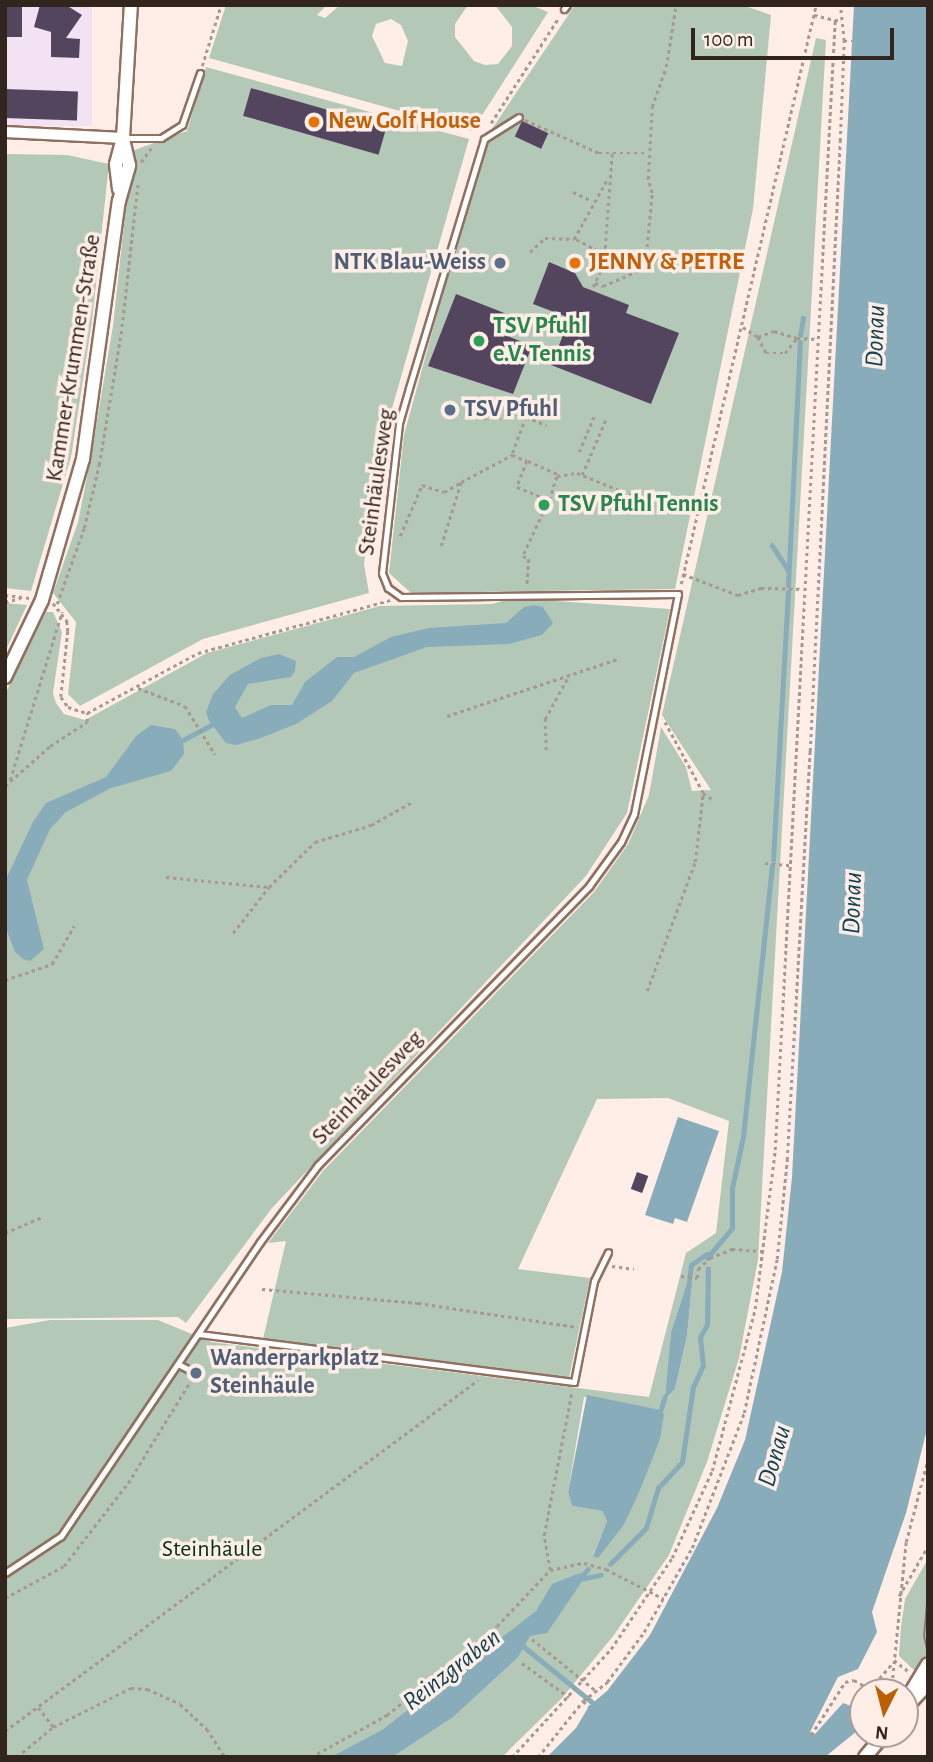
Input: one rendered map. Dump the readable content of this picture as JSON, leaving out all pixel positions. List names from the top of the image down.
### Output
{
  "streets": {
    "street": ["Kammer-Krummen-Straße"],
    "lane": ["Steinhäulesweg"]
  },
  "water": ["Donau", "Reinzgraben"],
  "parks": ["Steinhäule"],
  "places": [
    "New Golf House",
    "NTK Blau-Weiss",
    "JENNY & PETRE",
    "TSV Pfuhl e.V. Tennis",
    "TSV Pfuhl",
    "TSV Pfuhl Tennis",
    "Wanderparkplatz Steinhäule"
  ],
  "scale_bar": "100 m",
  "north": "bottom"
}
